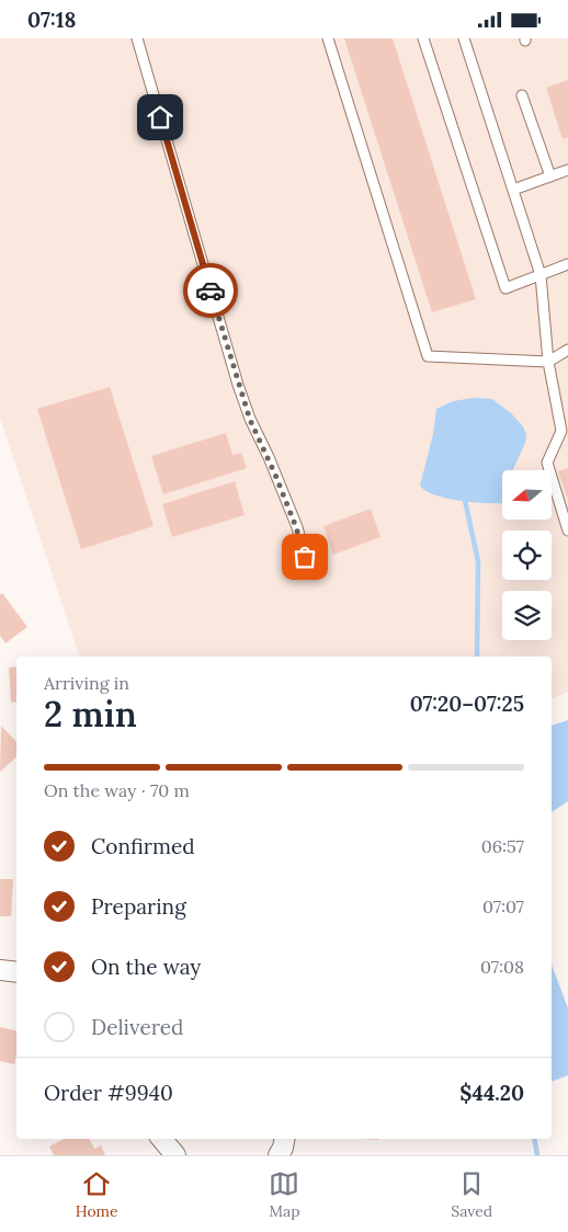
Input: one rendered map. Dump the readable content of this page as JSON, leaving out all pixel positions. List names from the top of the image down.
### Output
{
  "north": "left",
  "page": {
    "status": "07:18",
    "heading": ["2 min", "Arriving in", "07:20–07:25"],
    "panel": ["Order #9940", "$44.20"],
    "bar": "On the way · 70 m",
    "list": [
      ["Confirmed", "06:57"],
      ["Preparing", "07:07"],
      ["On the way", "07:08"],
      "Delivered"
    ],
    "tabs": ["Home", "Map", "Saved"]
  }
}
